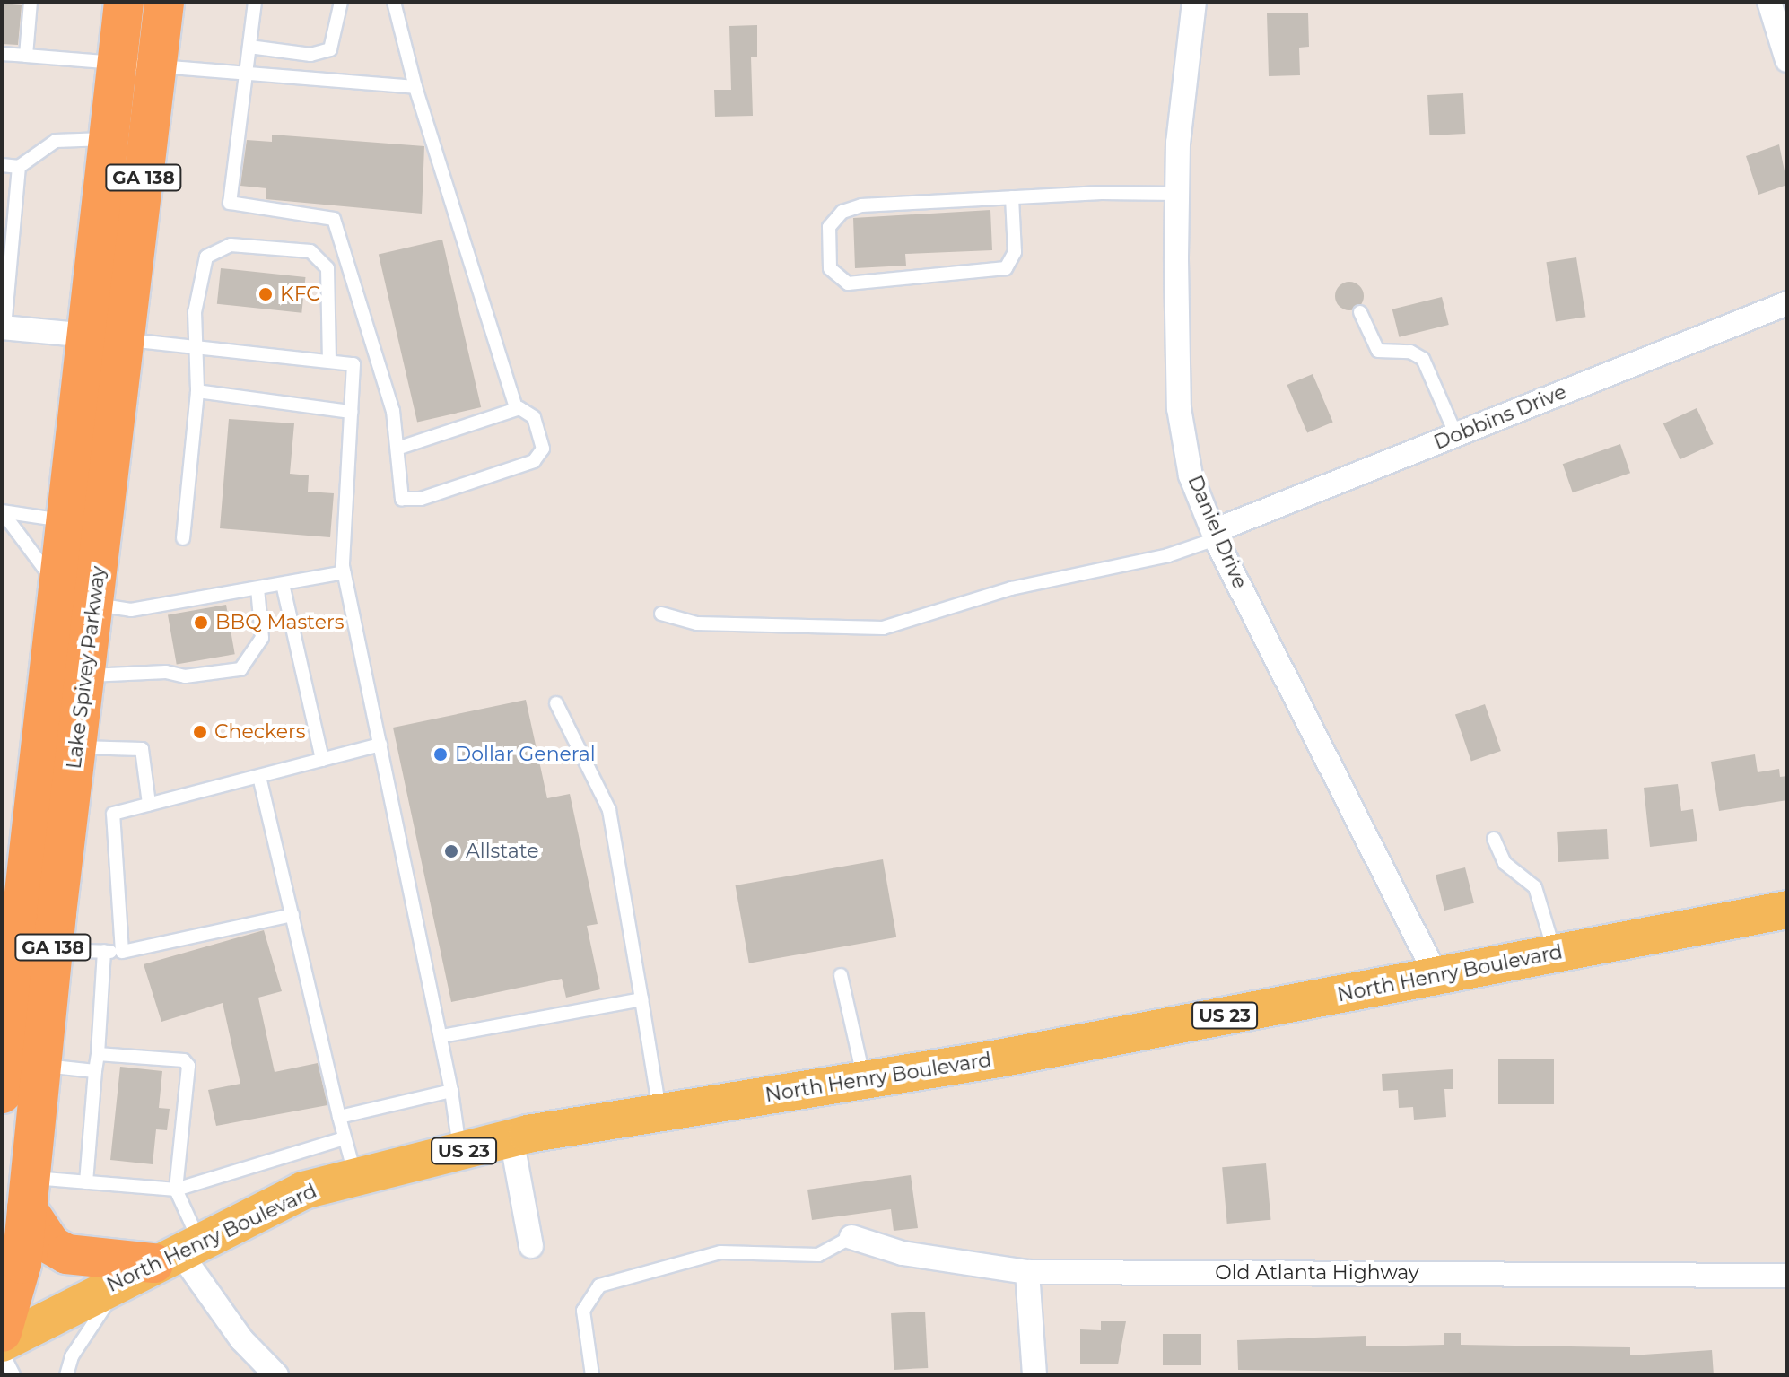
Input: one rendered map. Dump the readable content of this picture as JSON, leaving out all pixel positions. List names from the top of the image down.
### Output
{
  "streets": {
    "highway": ["GA 138", "Lake Spivey Parkway"],
    "main road": ["North Henry Boulevard", "US 23"],
    "street": ["Dobbins Drive", "Daniel Drive", "Old Atlanta Highway"]
  },
  "crossings": [
    ["Dobbins Drive", "Daniel Drive"],
    ["Daniel Drive", "North Henry Boulevard"]
  ],
  "places": [
    "KFC",
    "BBQ Masters",
    "Checkers",
    "Dollar General",
    "Allstate"
  ]
}
